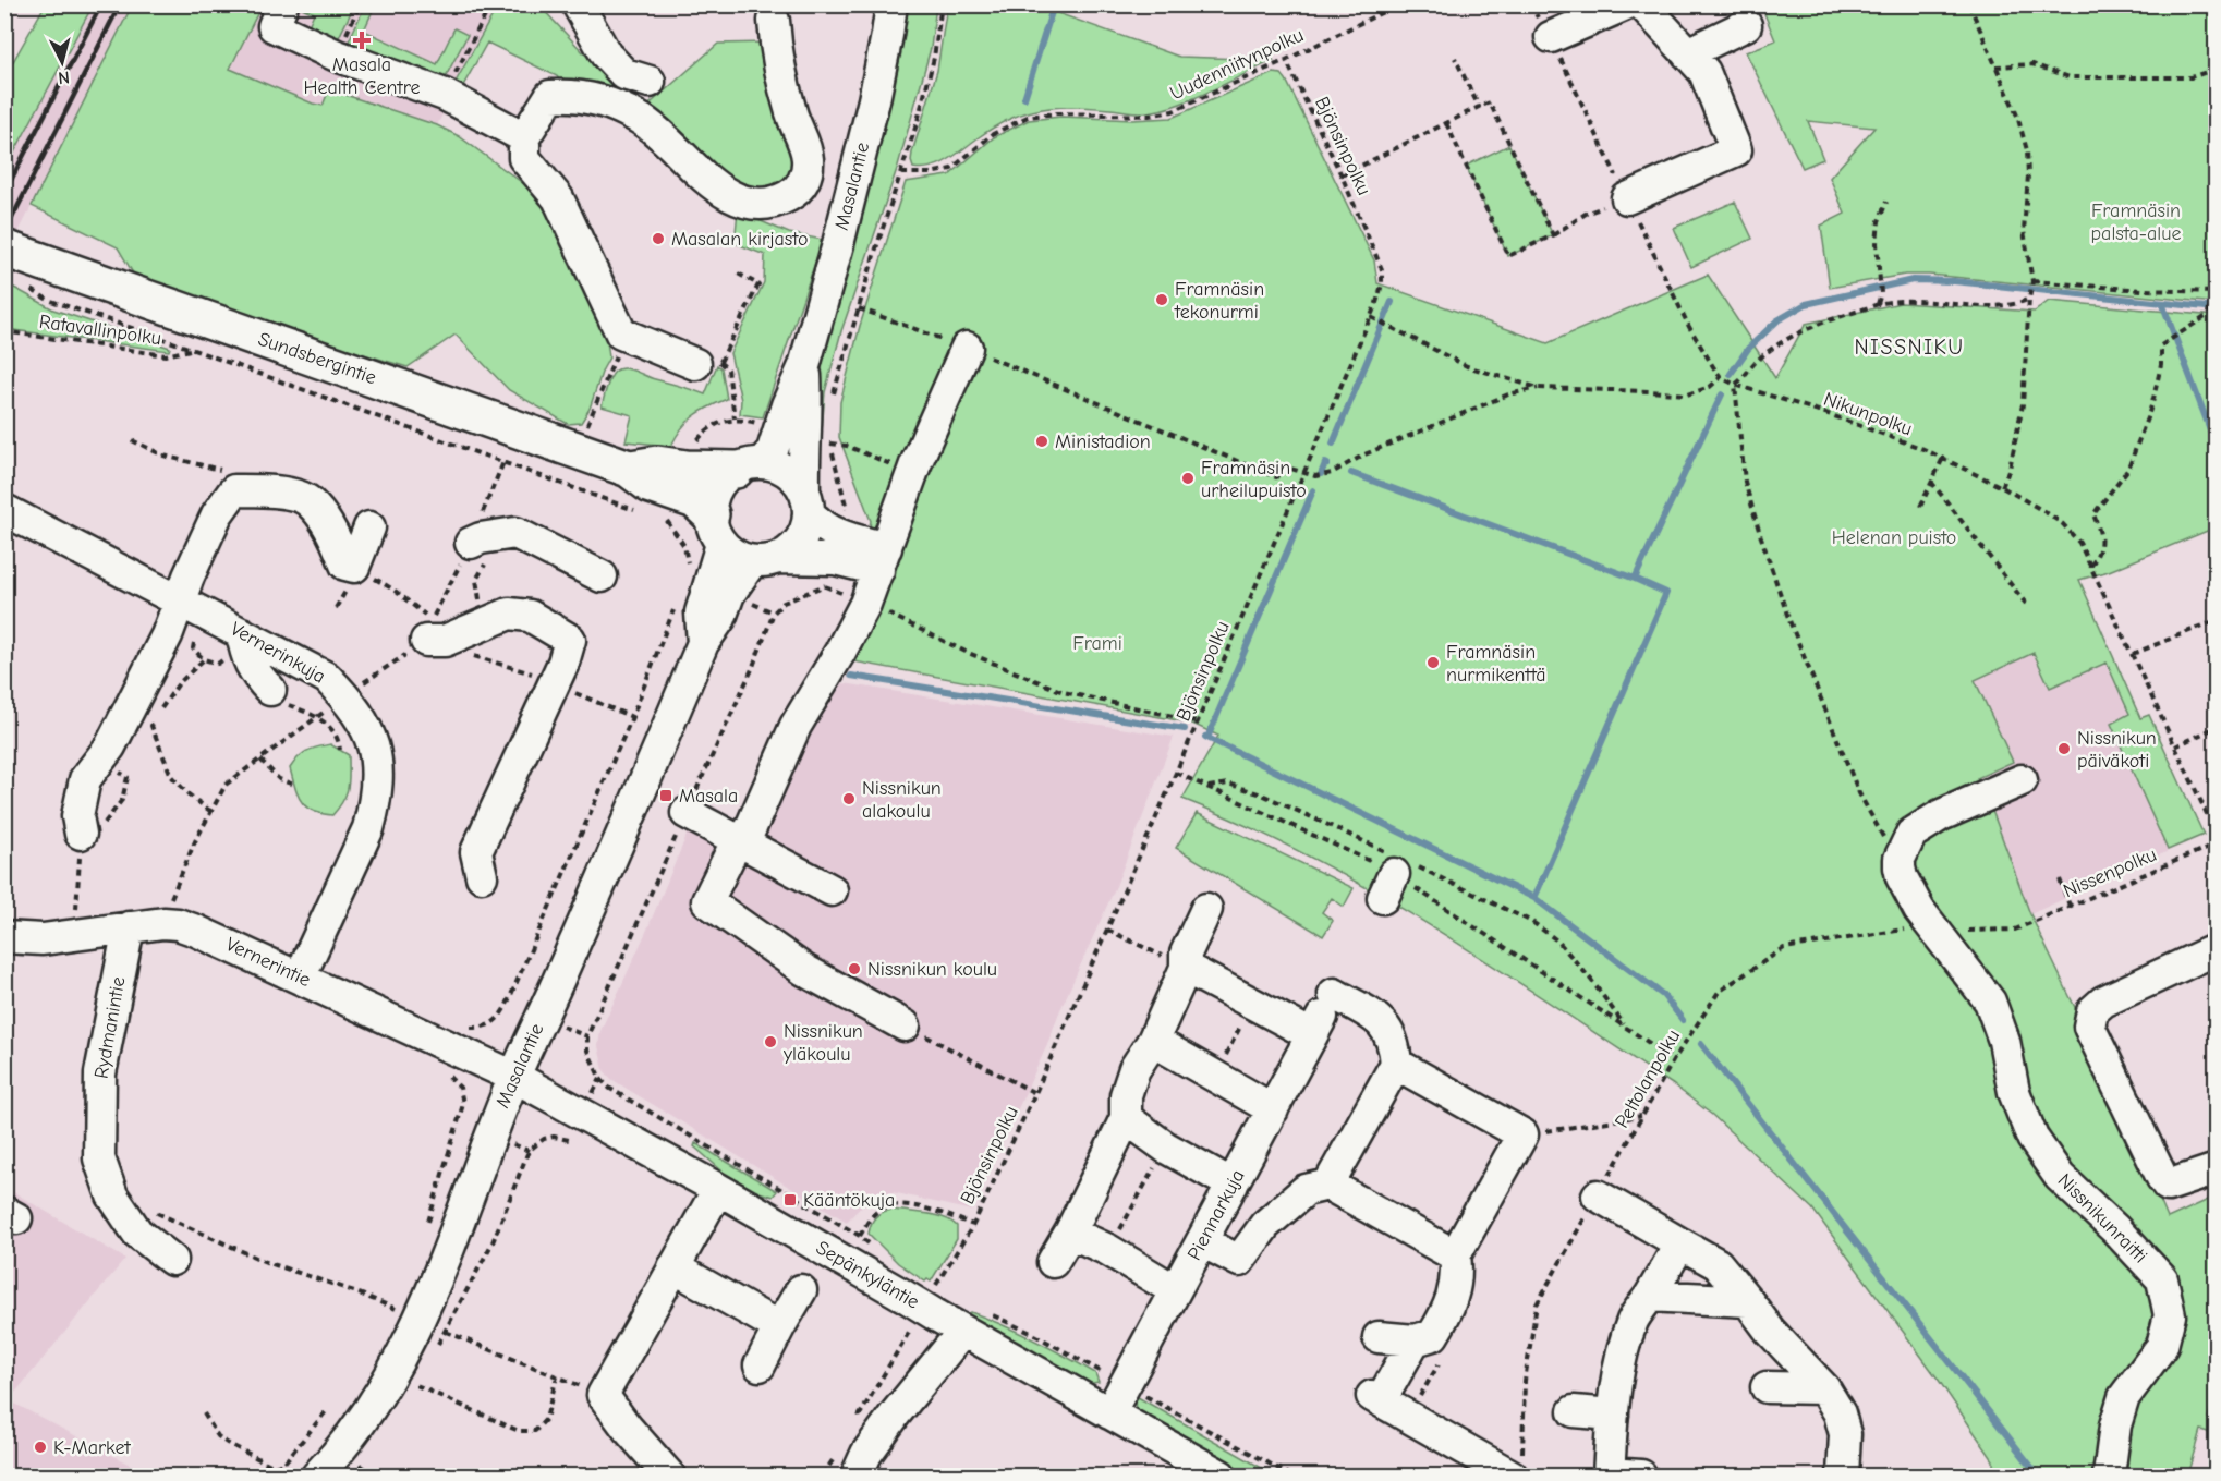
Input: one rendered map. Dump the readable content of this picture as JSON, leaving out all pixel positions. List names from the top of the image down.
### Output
{
  "streets": {
    "main road": ["Sundsbergintie"],
    "street": [
      "Masalantie",
      "Vernerinkuja",
      "Vernerintie",
      "Rydmanintie",
      "Piennarkuja",
      "Nissnikunraitti",
      "Sepänkyläntie"
    ],
    "path": [
      "Uudenniitynpolku",
      "Bjönsinpolku",
      "Ratavallinpolku",
      "Nikunpolku",
      "Nissenpolku",
      "Peltolanpolku"
    ]
  },
  "crossings": [
    ["Uudenniitynpolku", "Bjönsinpolku"],
    ["Bjönsinpolku", "Sepänkyläntie"],
    ["Masalantie", "Sundsbergintie"],
    ["Masalantie", "Vernerintie"],
    ["Masalantie", "Sepänkyläntie"],
    ["Vernerinkuja", "Vernerintie"],
    ["Nissenpolku", "Peltolanpolku"],
    ["Vernerintie", "Rydmanintie"],
    ["Vernerintie", "Sepänkyläntie"],
    ["Peltolanpolku", "Nissnikunraitti"],
    ["Piennarkuja", "Sepänkyläntie"]
  ],
  "districts": ["NISSNIKU"],
  "parks": ["Framnäsin palsta-alue", "Helenan puisto", "Frami"],
  "places": {
    "health": ["Masala Health Centre"],
    "other": [
      "Masalan kirjasto",
      "Framnäsin tekonurmi",
      "Ministadion",
      "Framnäsin urheilupuisto",
      "Framnäsin nurmikenttä",
      "Nissnikun päiväkoti",
      "Nissnikun alakoulu",
      "Nissnikun koulu",
      "Nissnikun yläkoulu",
      "K-Market"
    ],
    "transit": ["Masala", "Kääntökuja"]
  },
  "north": "bottom"
}
